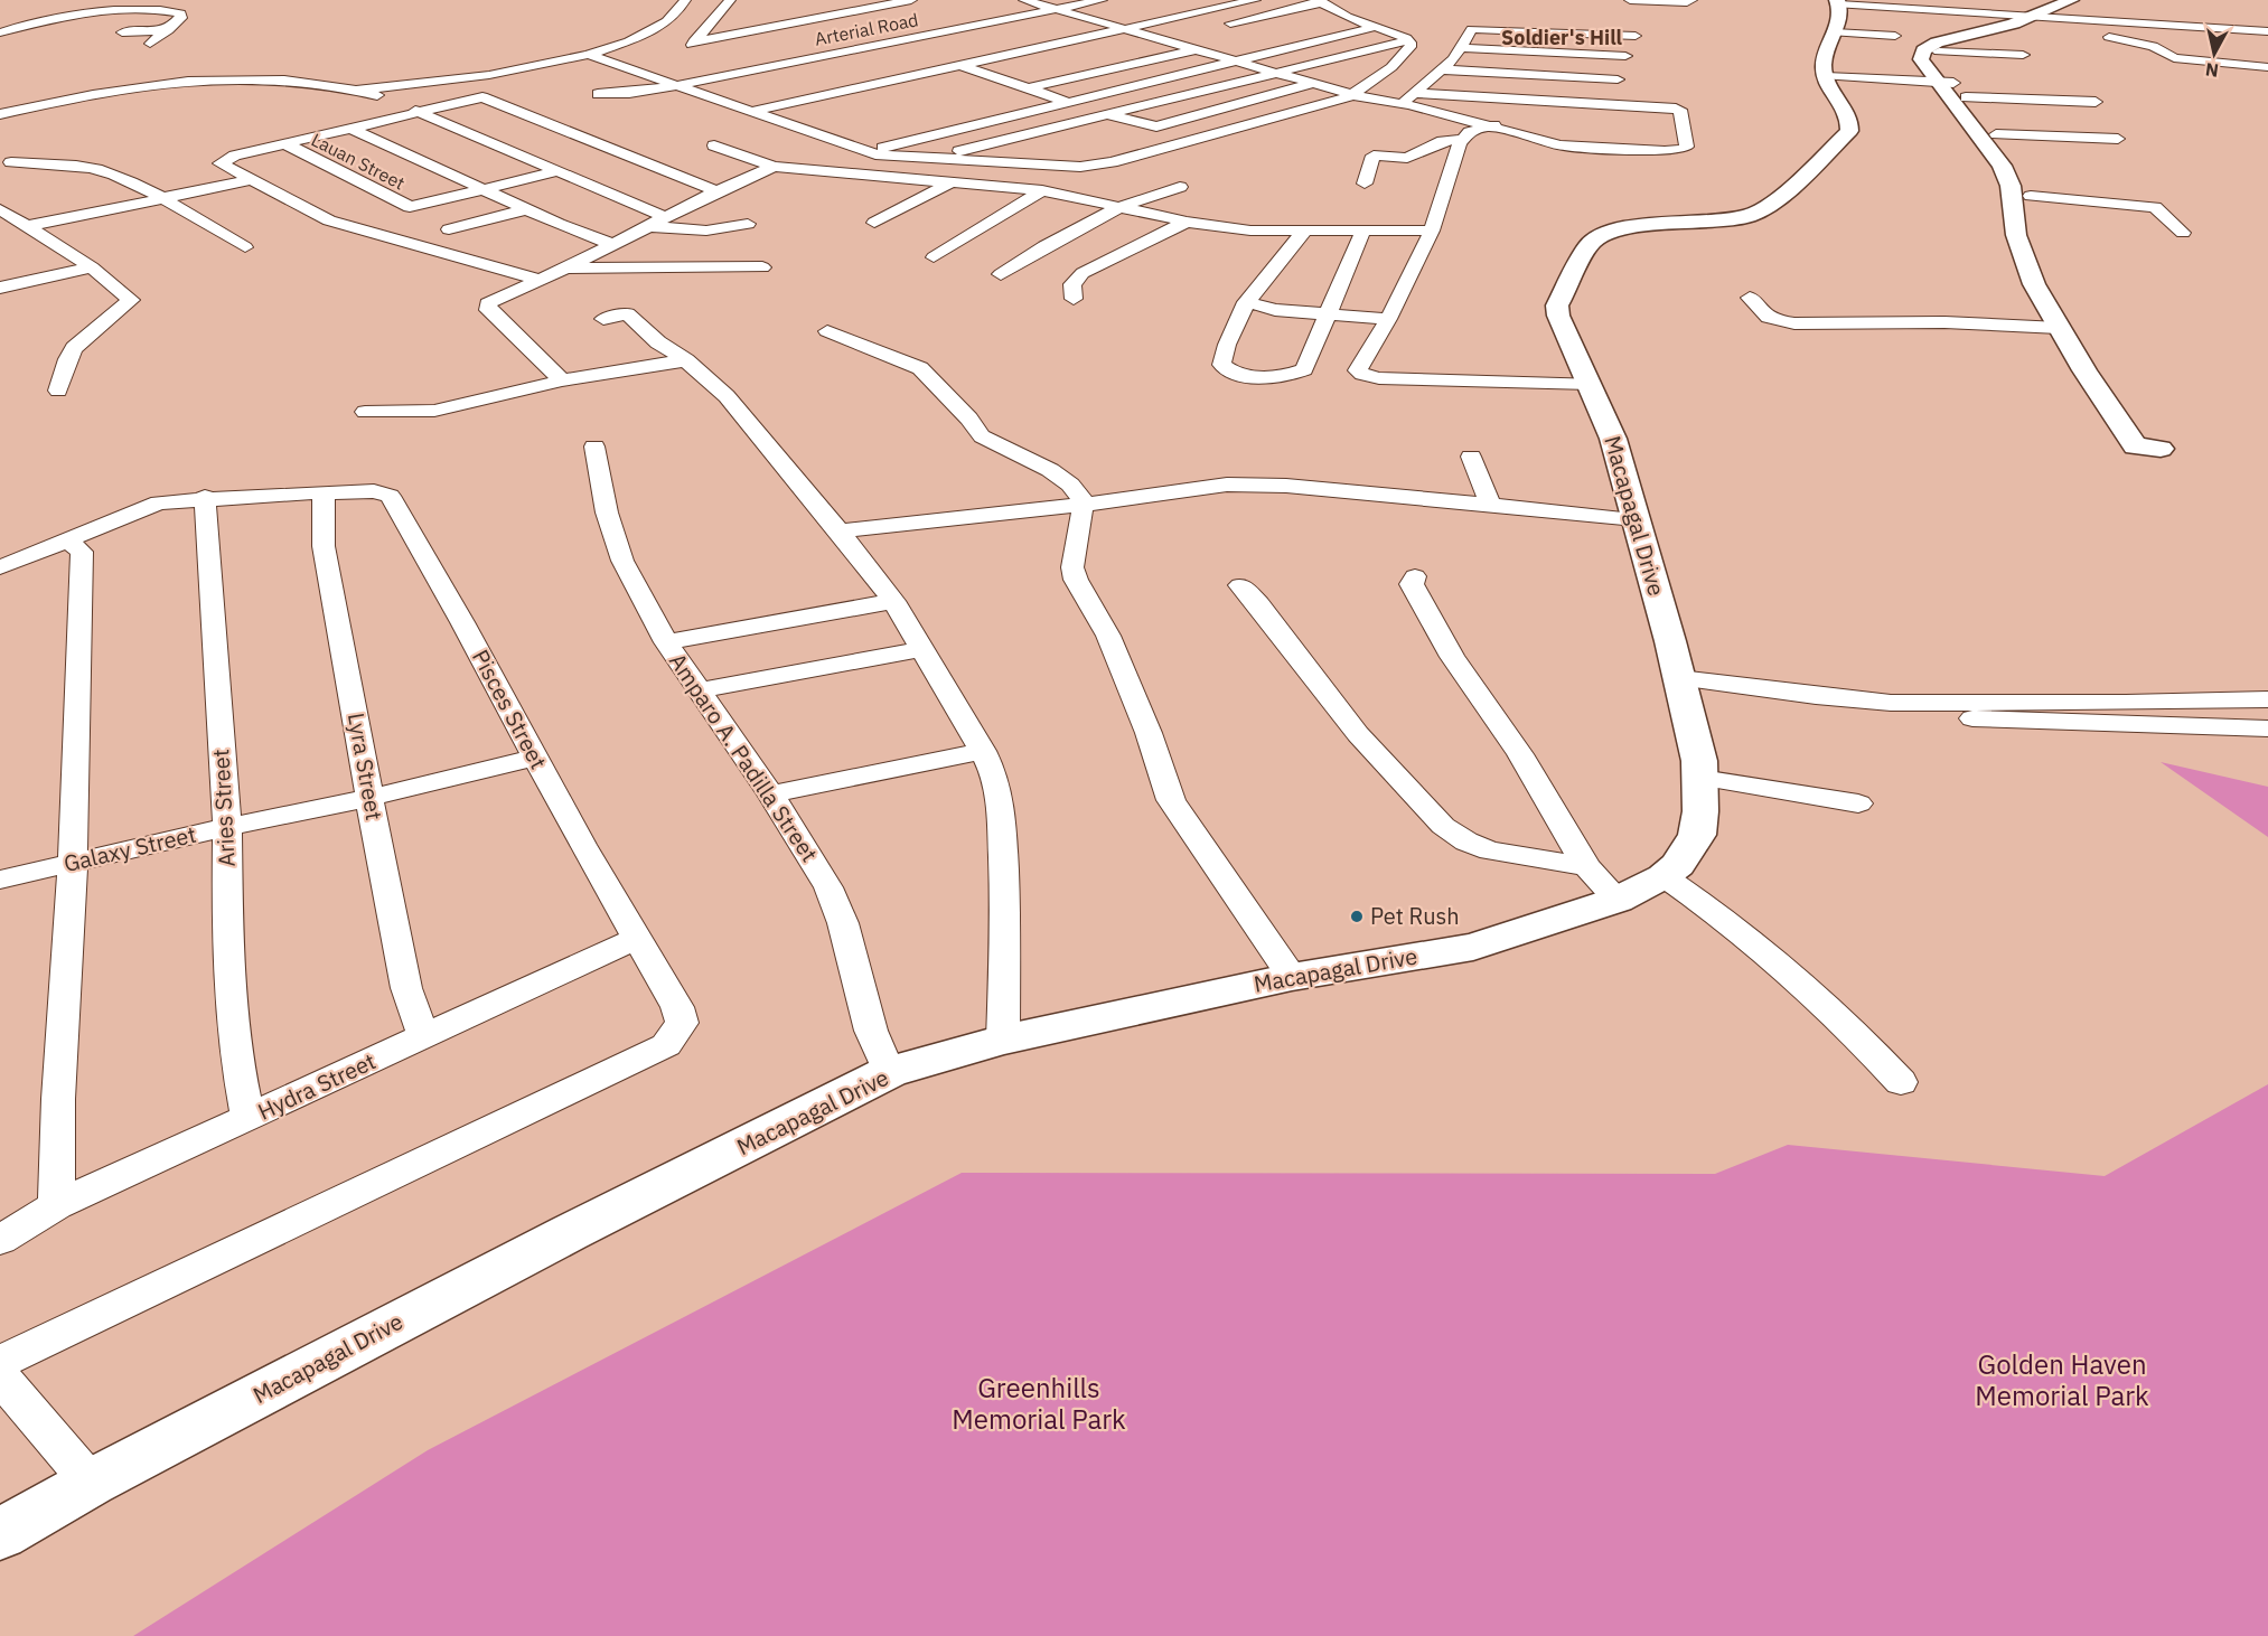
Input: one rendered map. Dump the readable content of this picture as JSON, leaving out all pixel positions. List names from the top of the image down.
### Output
{
  "streets": {
    "main road": ["Macapagal Drive"],
    "street": [
      "Arterial Road",
      "Lauan Street",
      "Pisces Street",
      "Amparo A. Padilla Street",
      "Lyra Street",
      "Aries Street",
      "Galaxy Street",
      "Hydra Street"
    ]
  },
  "crossings": [
    ["Macapagal Drive", "Amparo A. Padilla Street"],
    ["Pisces Street", "Lyra Street"],
    ["Pisces Street", "Galaxy Street"],
    ["Pisces Street", "Hydra Street"],
    ["Lyra Street", "Galaxy Street"],
    ["Lyra Street", "Hydra Street"],
    ["Aries Street", "Galaxy Street"],
    ["Aries Street", "Hydra Street"]
  ],
  "districts": ["Soldier's Hill"],
  "parks": ["Golden Haven Memorial Park", "Greenhills Memorial Park"],
  "places": ["Pet Rush"],
  "north": "bottom"
}
